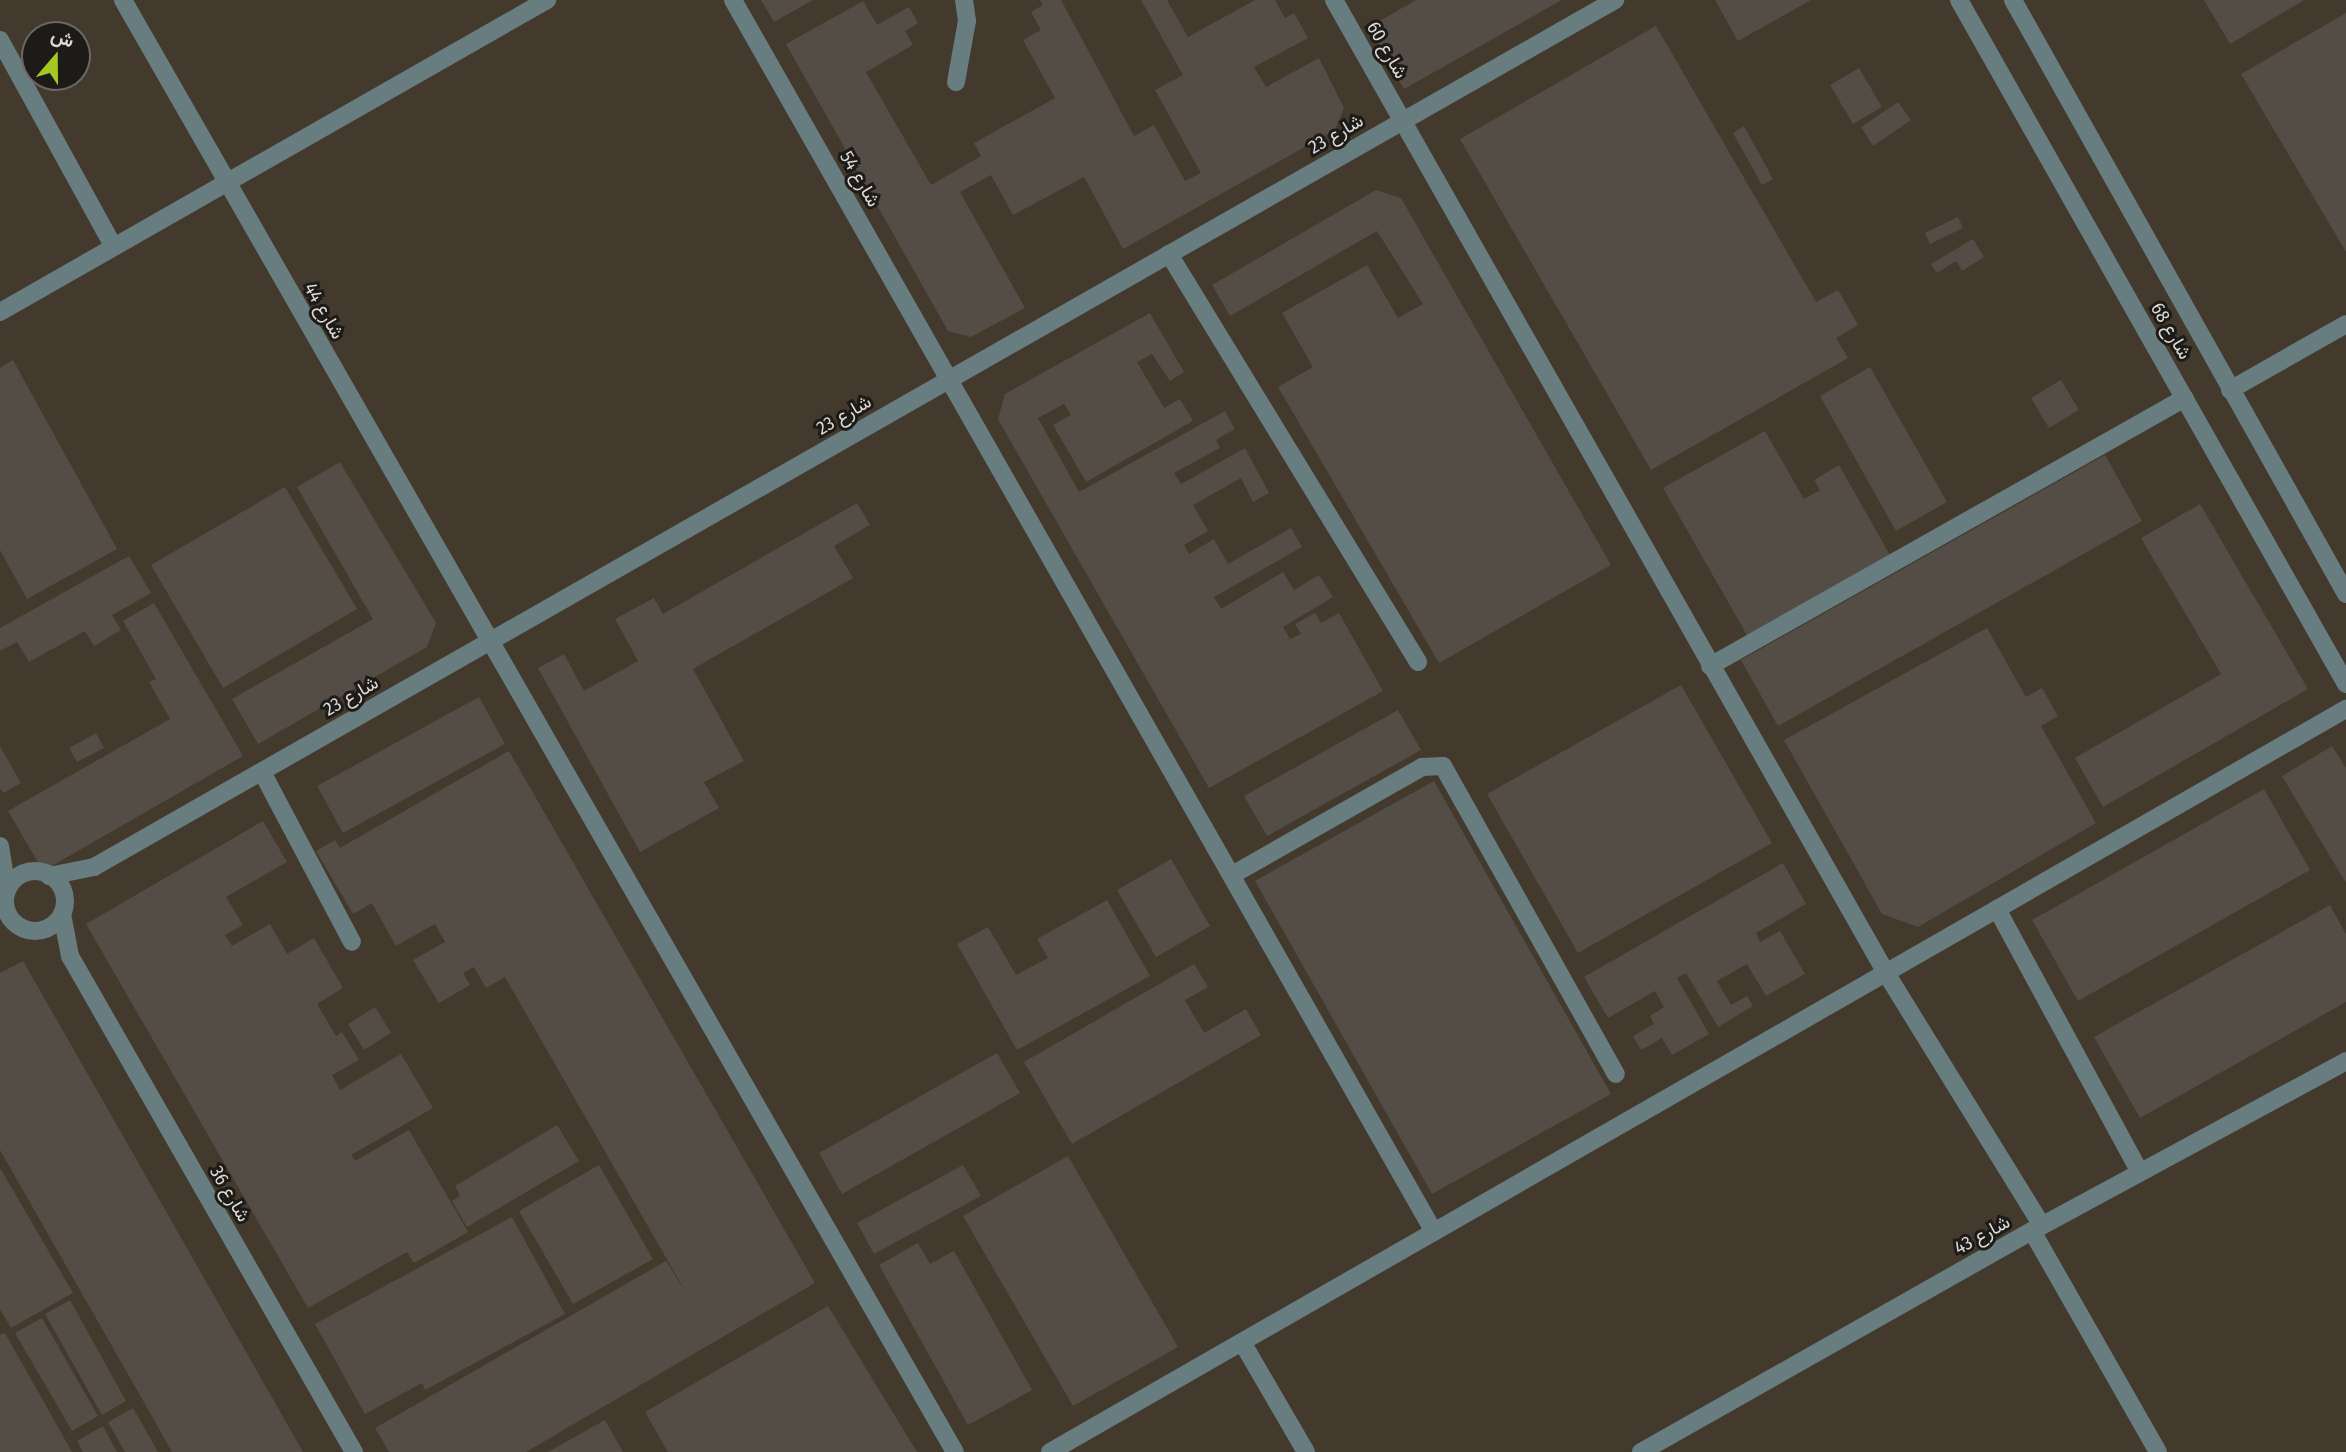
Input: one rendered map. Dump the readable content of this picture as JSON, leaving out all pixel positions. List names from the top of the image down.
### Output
{
  "streets": {
    "street": [
      "شارع 60",
      "شارع 23",
      "شارع 54",
      "شارع 44",
      "شارع 68",
      "شارع 36",
      "شارع 43"
    ]
  },
  "crossings": [
    ["شارع 60", "شارع 23"],
    ["شارع 60", "شارع 43"],
    ["شارع 23", "شارع 54"],
    ["شارع 23", "شارع 44"],
    ["شارع 23", "شارع 36"]
  ],
  "north": "top"
}
